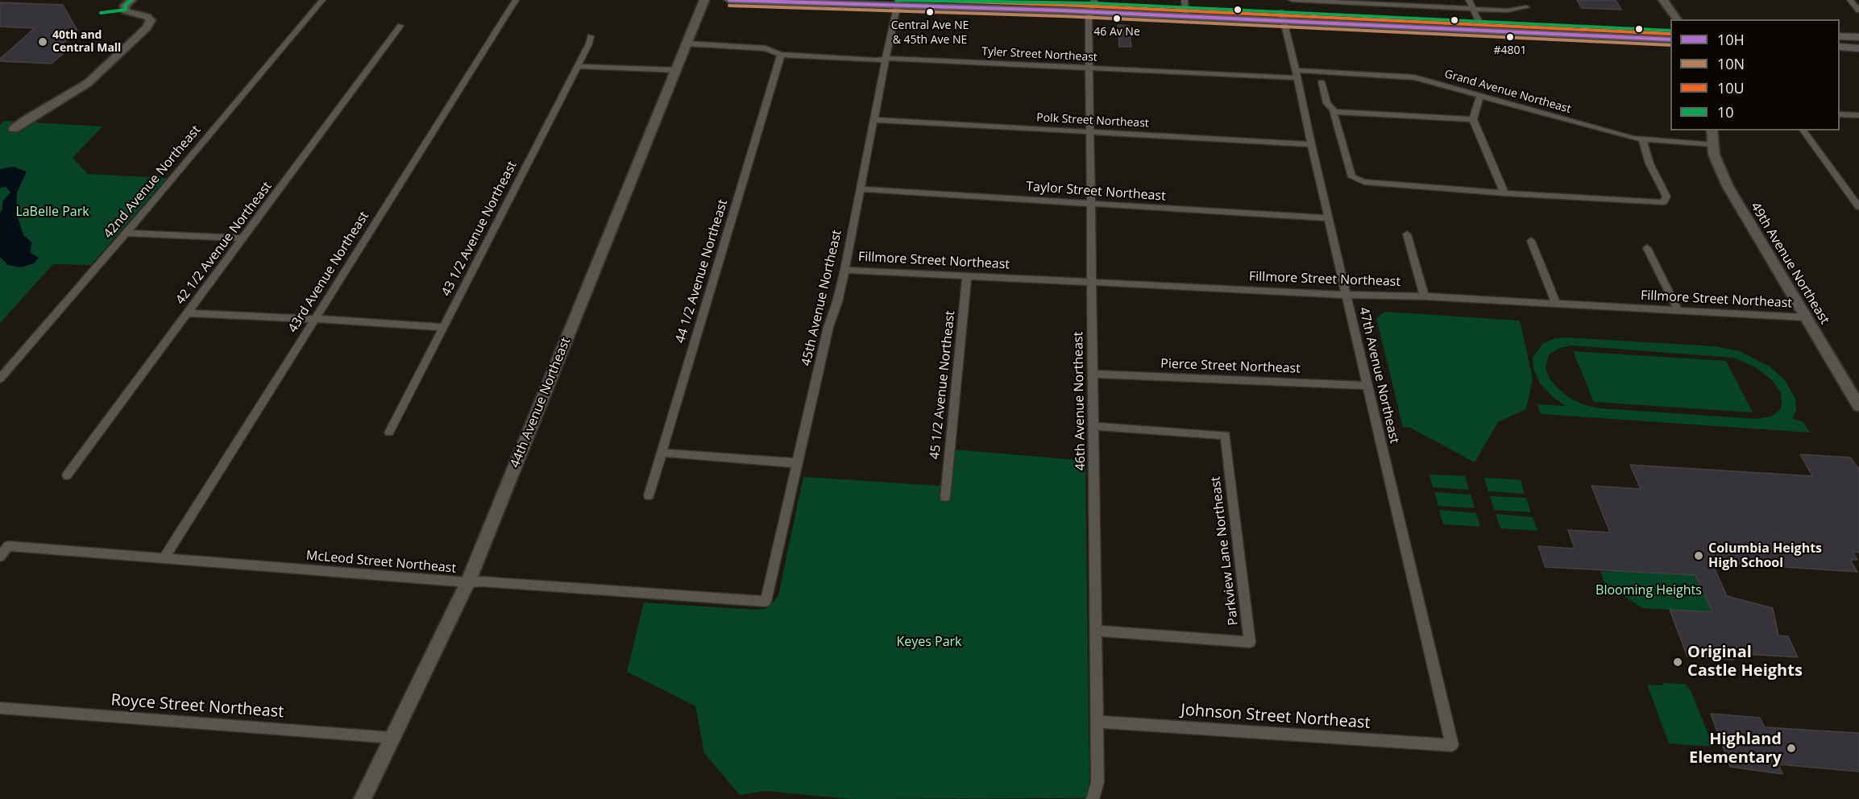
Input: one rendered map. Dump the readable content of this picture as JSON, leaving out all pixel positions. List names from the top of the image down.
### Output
{
  "streets": {
    "street": [
      "Tyler Street Northeast",
      "Grand Avenue Northeast",
      "Polk Street Northeast",
      "42nd Avenue Northeast",
      "Taylor Street Northeast",
      "43 1/2 Avenue Northeast",
      "42 1/2 Avenue Northeast",
      "Fillmore Street Northeast",
      "49th Avenue Northeast",
      "44 1/2 Avenue Northeast",
      "43rd Avenue Northeast",
      "45th Avenue Northeast",
      "Pierce Street Northeast",
      "47th Avenue Northeast",
      "45 1/2 Avenue Northeast",
      "46th Avenue Northeast",
      "44th Avenue Northeast",
      "Parkview Lane Northeast",
      "McLeod Street Northeast",
      "Royce Street Northeast",
      "Johnson Street Northeast"
    ]
  },
  "crossings": [
    ["Tyler Street Northeast", "Grand Avenue Northeast"],
    ["Tyler Street Northeast", "44 1/2 Avenue Northeast"],
    ["Tyler Street Northeast", "45th Avenue Northeast"],
    ["Tyler Street Northeast", "47th Avenue Northeast"],
    ["Tyler Street Northeast", "46th Avenue Northeast"],
    ["Tyler Street Northeast", "44th Avenue Northeast"],
    ["Grand Avenue Northeast", "49th Avenue Northeast"],
    ["Grand Avenue Northeast", "47th Avenue Northeast"],
    ["Polk Street Northeast", "45th Avenue Northeast"],
    ["Polk Street Northeast", "47th Avenue Northeast"],
    ["Polk Street Northeast", "46th Avenue Northeast"],
    ["Taylor Street Northeast", "45th Avenue Northeast"],
    ["Taylor Street Northeast", "47th Avenue Northeast"],
    ["Taylor Street Northeast", "46th Avenue Northeast"],
    ["Fillmore Street Northeast", "49th Avenue Northeast"],
    ["Fillmore Street Northeast", "45th Avenue Northeast"],
    ["Fillmore Street Northeast", "47th Avenue Northeast"],
    ["Fillmore Street Northeast", "45 1/2 Avenue Northeast"],
    ["Fillmore Street Northeast", "46th Avenue Northeast"],
    ["43rd Avenue Northeast", "McLeod Street Northeast"],
    ["45th Avenue Northeast", "McLeod Street Northeast"],
    ["Pierce Street Northeast", "47th Avenue Northeast"],
    ["Pierce Street Northeast", "46th Avenue Northeast"],
    ["47th Avenue Northeast", "Johnson Street Northeast"],
    ["46th Avenue Northeast", "Parkview Lane Northeast"],
    ["46th Avenue Northeast", "Johnson Street Northeast"],
    ["44th Avenue Northeast", "McLeod Street Northeast"],
    ["44th Avenue Northeast", "Royce Street Northeast"]
  ],
  "parks": ["LaBelle Park", "Blooming Heights", "Keyes Park"],
  "places": [
    "Central Ave NE & 45th Ave NE",
    "46 Av Ne",
    "#4801",
    "40th and Central Mall",
    "Columbia Heights High School",
    "Original Castle Heights",
    "Highland Elementary"
  ],
  "lines": [
    "transit line 10H",
    "transit line 10U",
    "transit line 10",
    "transit line 10N"
  ],
  "legend": [
    "10H",
    "10N",
    "10U",
    "10"
  ]
}
